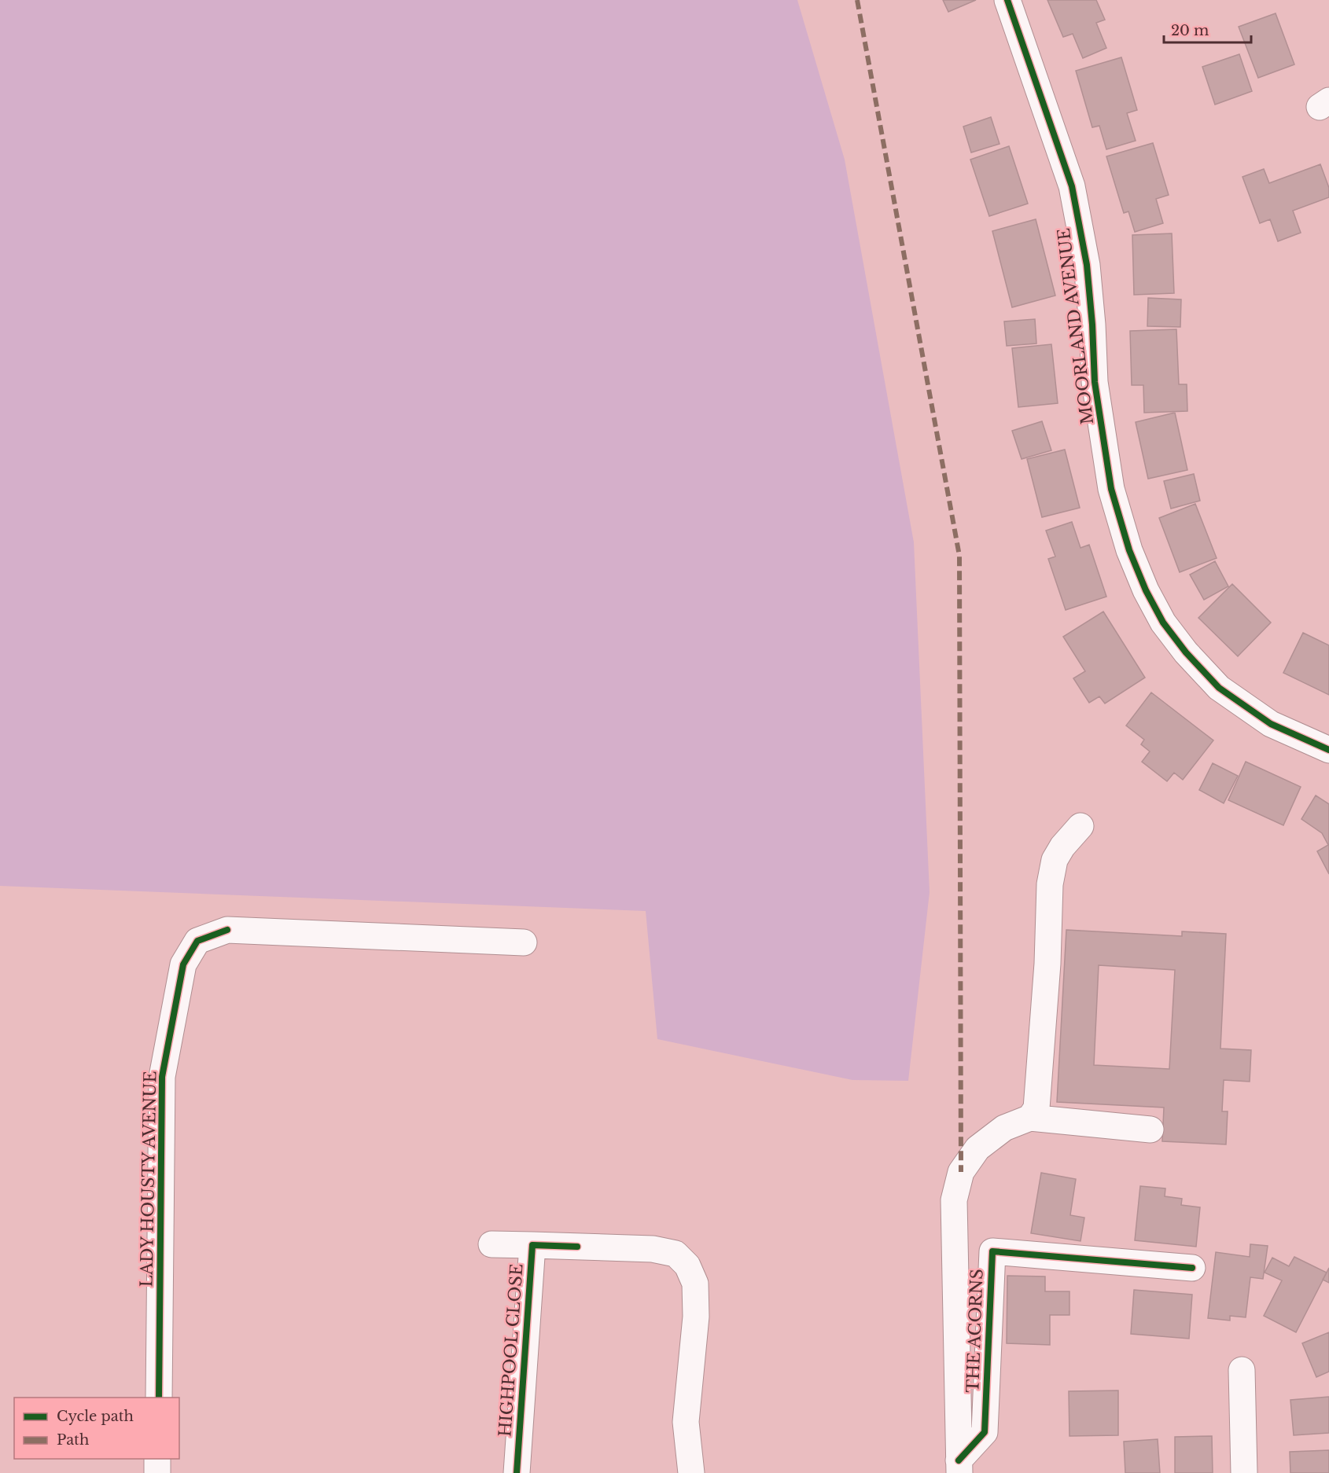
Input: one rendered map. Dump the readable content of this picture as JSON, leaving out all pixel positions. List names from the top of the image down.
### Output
{
  "streets": {
    "street": [
      "MOORLAND AVENUE",
      "LADY HOUSTY AVENUE",
      "THE ACORNS",
      "HIGHPOOL CLOSE"
    ]
  },
  "legend": ["Cycle path", "Path"],
  "scale_bar": "20 m"
}
